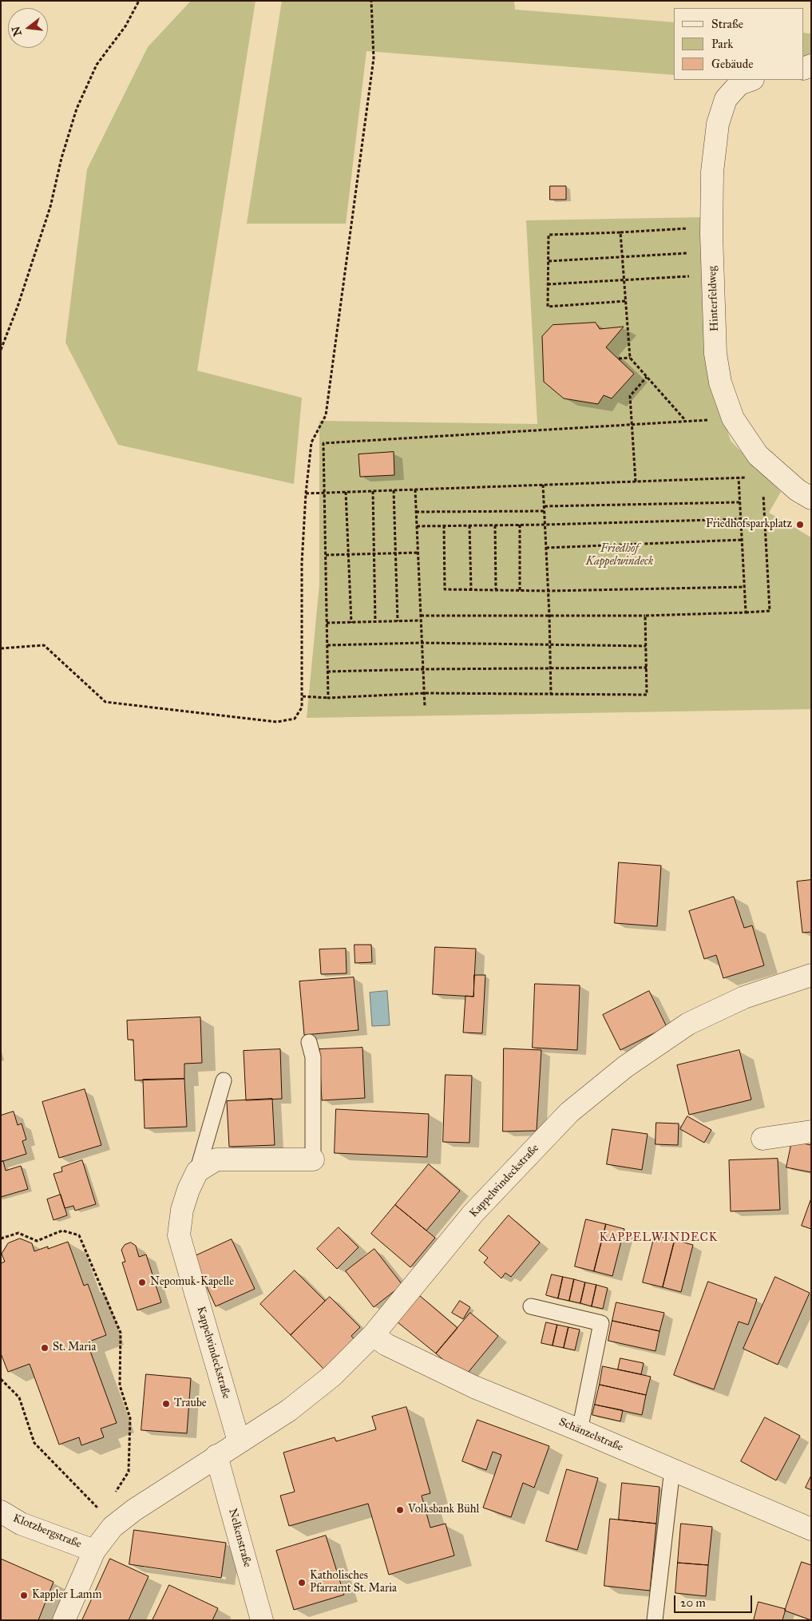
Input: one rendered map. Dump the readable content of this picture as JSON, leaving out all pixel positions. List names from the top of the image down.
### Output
{
  "streets": {
    "street": [
      "Hinterfeldweg",
      "Kappelwindeckstraße",
      "Schänzelstraße",
      "Klotzbergstraße",
      "Nelkenstraße"
    ]
  },
  "crossings": [
    ["Kappelwindeckstraße", "Schänzelstraße"],
    ["Kappelwindeckstraße", "Klotzbergstraße"],
    ["Kappelwindeckstraße", "Nelkenstraße"]
  ],
  "districts": ["KAPPELWINDECK"],
  "parks": ["Friedhof Kappelwindeck"],
  "places": [
    "Friedhofsparkplatz",
    "Nepomuk-Kapelle",
    "St. Maria",
    "Traube",
    "Volksbank Bühl",
    "Katholisches Pfarramt St. Maria",
    "Kappler Lamm"
  ],
  "legend": ["Straße", "Park", "Gebäude"],
  "scale_bar": "20 m",
  "north": "left"
}
